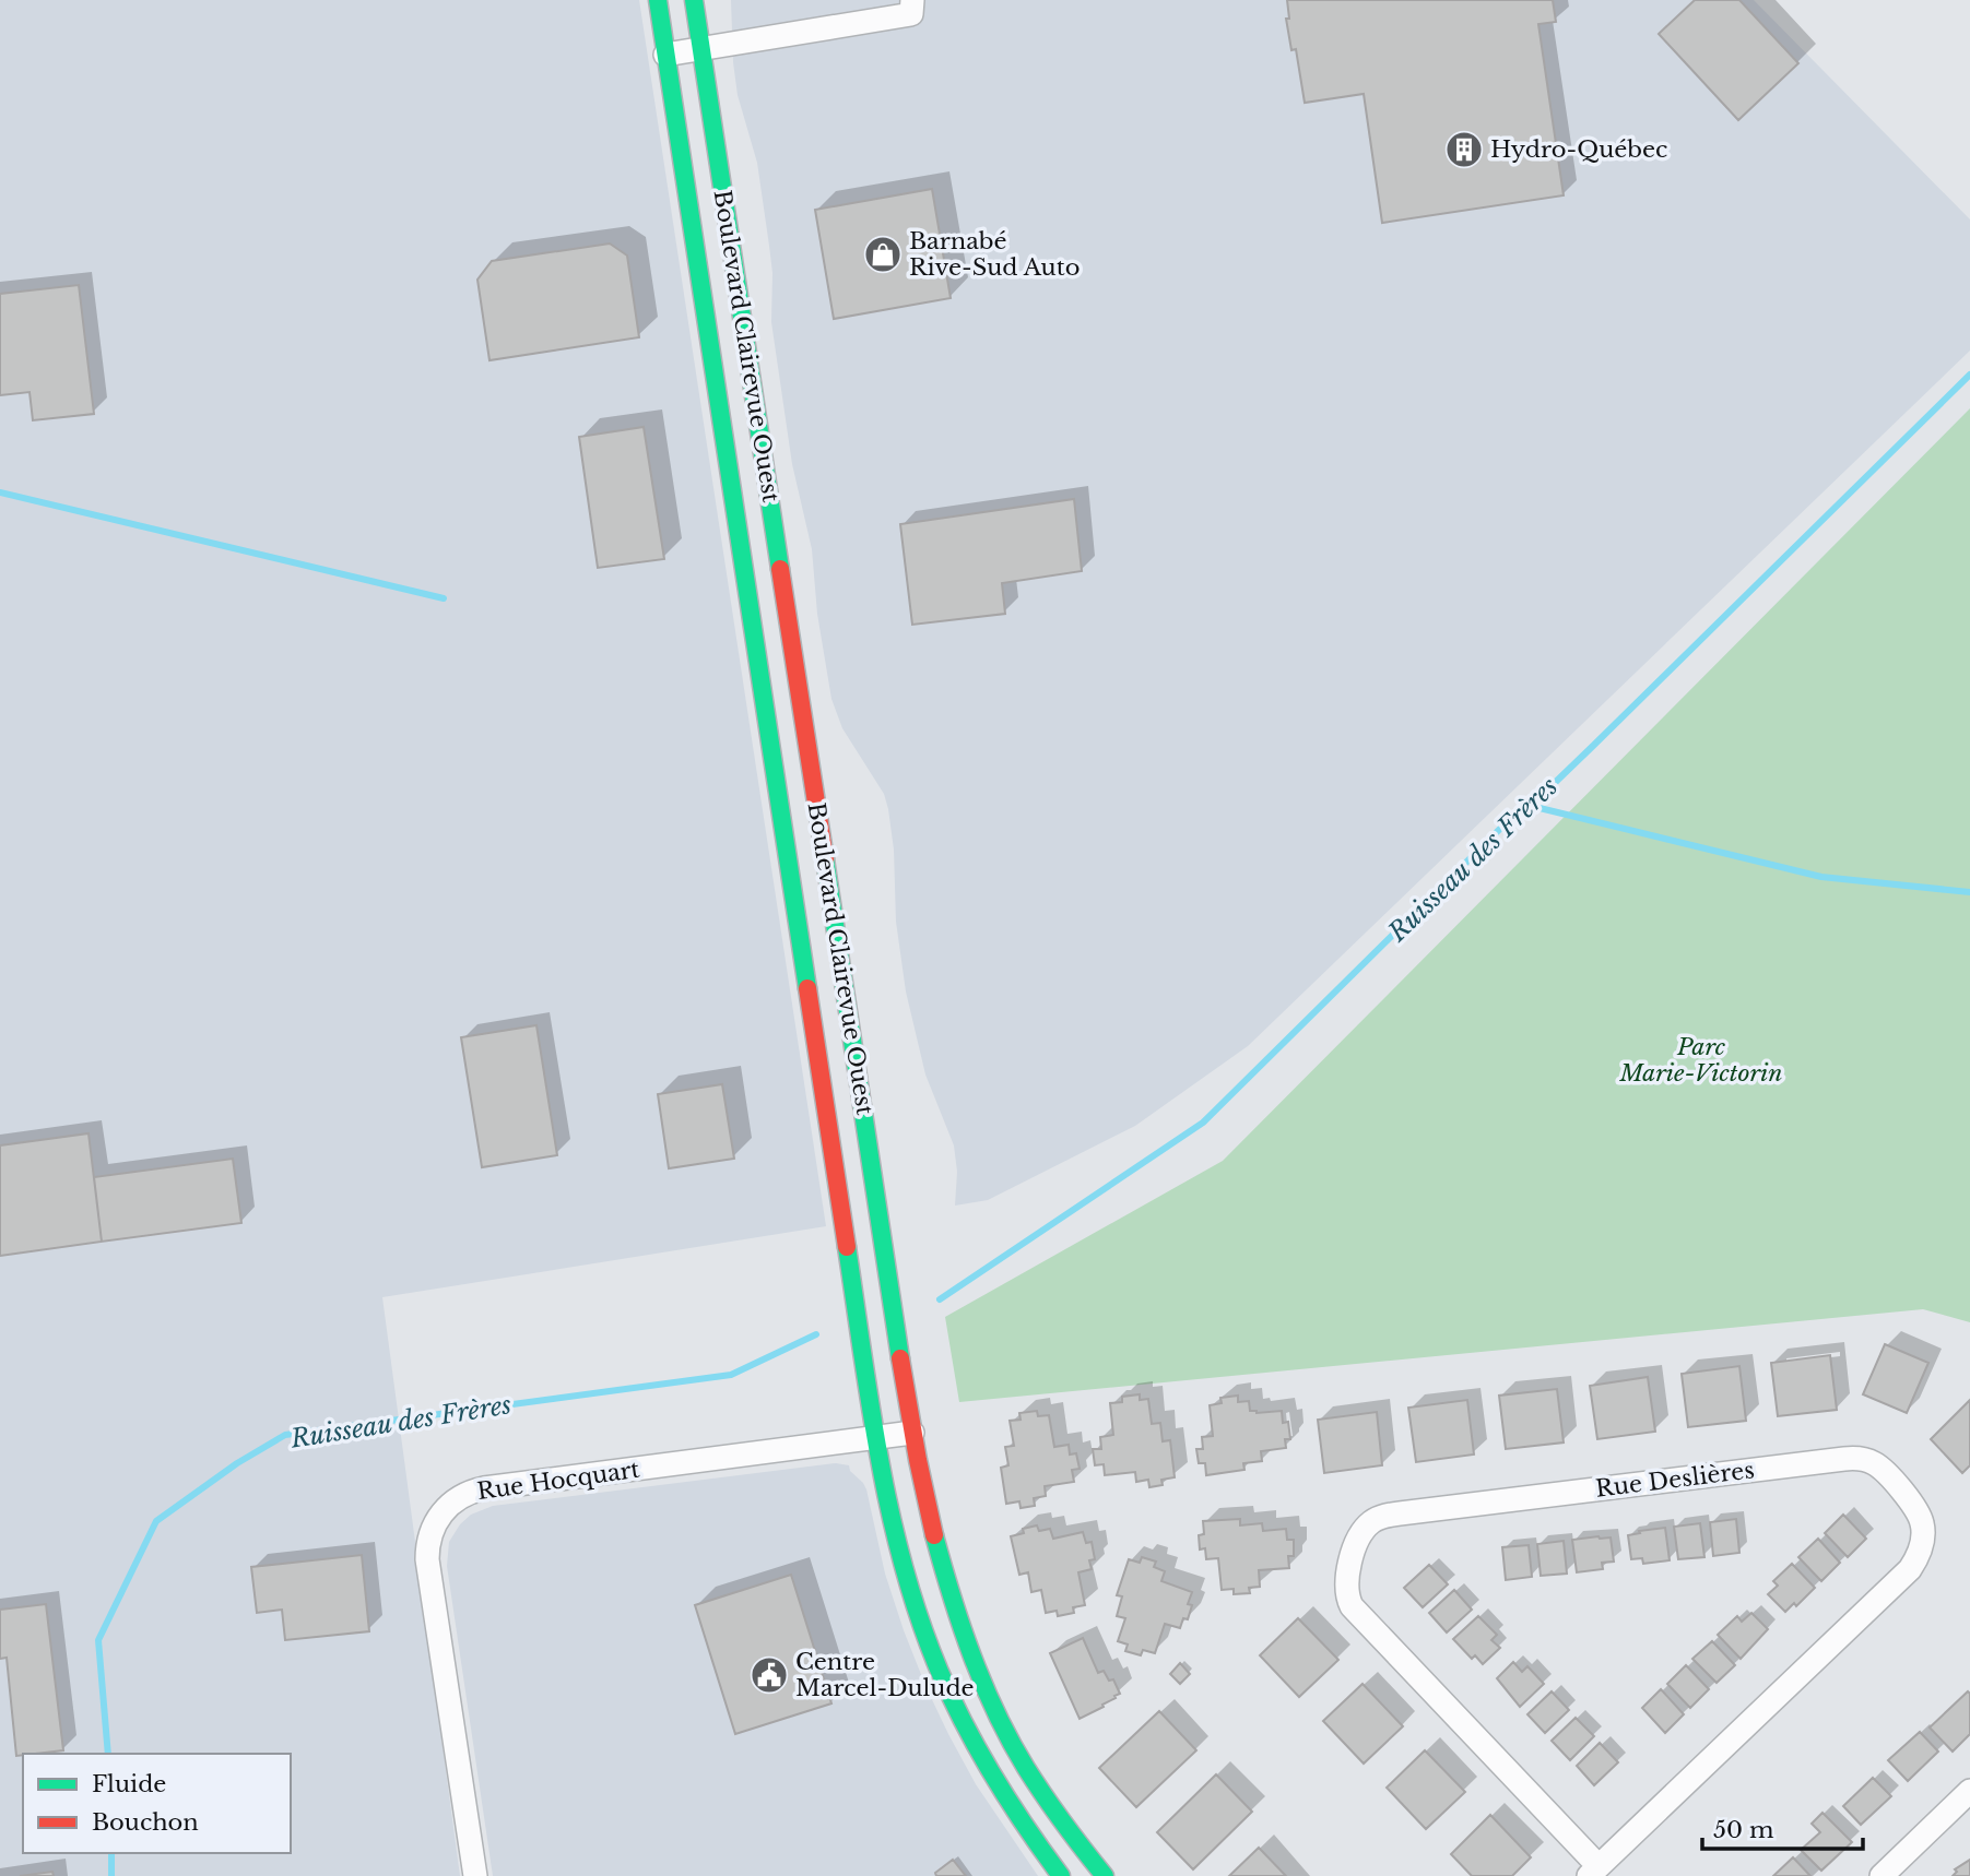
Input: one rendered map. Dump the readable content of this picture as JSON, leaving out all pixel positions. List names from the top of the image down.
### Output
{
  "streets": {
    "street": ["Boulevard Clairevue Ouest", "Rue Deslières", "Rue Hocquart"]
  },
  "crossings": [
    ["Boulevard Clairevue Ouest", "Rue Hocquart"]
  ],
  "water": ["Ruisseau des Frères"],
  "parks": ["Parc Marie-Victorin"],
  "places": {
    "building": ["Hydro-Québec"],
    "shop": ["Barnabé Rive-Sud Auto"],
    "public building": ["Centre Marcel-Dulude"]
  },
  "legend": ["Fluide", "Bouchon"],
  "scale_bar": "50 m"
}
